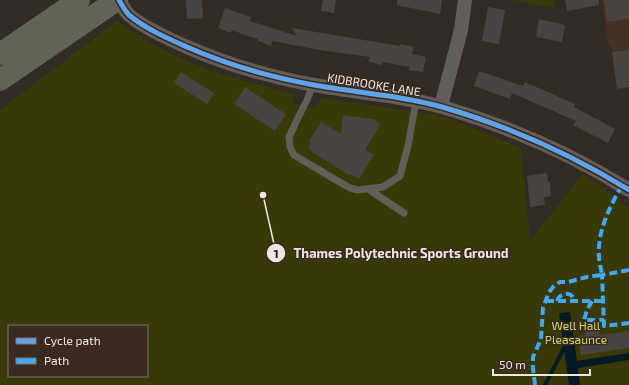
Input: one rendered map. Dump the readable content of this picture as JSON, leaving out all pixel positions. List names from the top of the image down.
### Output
{
  "streets": {
    "street": ["KIDBROOKE LANE"]
  },
  "parks": ["Well Hall Pleasaunce"],
  "places": ["Thames Polytechnic Sports Ground"],
  "legend": ["Cycle path", "Path"],
  "scale_bar": "50 m"
}
